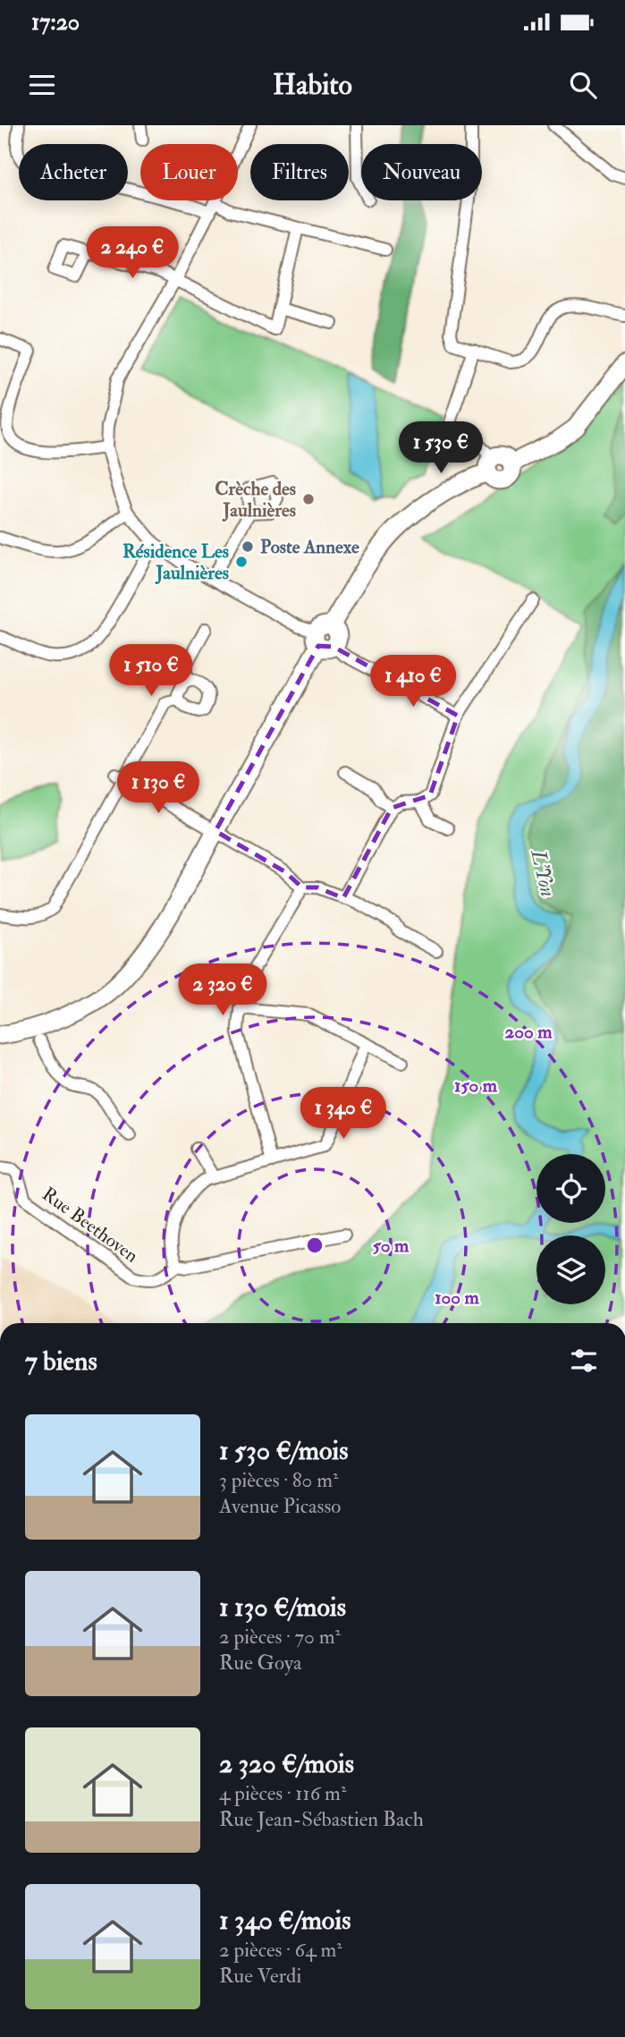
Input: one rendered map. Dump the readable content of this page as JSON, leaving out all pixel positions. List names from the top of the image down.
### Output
{
  "streets": {
    "street": ["Rue Beethoven"]
  },
  "water": ["L'Yon"],
  "places": ["Crèche des Jaulnières", "Poste Annexe", "Résidence Les Jaulnières"],
  "page": {
    "status": "17:20",
    "header": "Habito",
    "chip": [
      "Acheter",
      "Louer",
      "Filtres",
      "Nouveau"
    ],
    "price": [
      "2 240 €",
      "1 530 €",
      "1 510 €",
      "1 410 €",
      "1 130 €",
      "2 320 €",
      "1 340 €"
    ],
    "heading": "7 biens",
    "list": [
      {
        "name": "1 530 €/mois",
        "note": "3 pièces · 80 m² · Avenue Picasso"
      },
      {
        "name": "1 130 €/mois",
        "note": "2 pièces · 70 m² · Rue Goya"
      },
      {
        "name": "2 320 €/mois",
        "note": "4 pièces · 116 m² · Rue Jean-Sébastien Bach"
      },
      {
        "name": "1 340 €/mois",
        "note": "2 pièces · 64 m² · Rue Verdi"
      }
    ]
  },
  "rings": [
    "200 m",
    "150 m",
    "50 m",
    "100 m"
  ]
}
